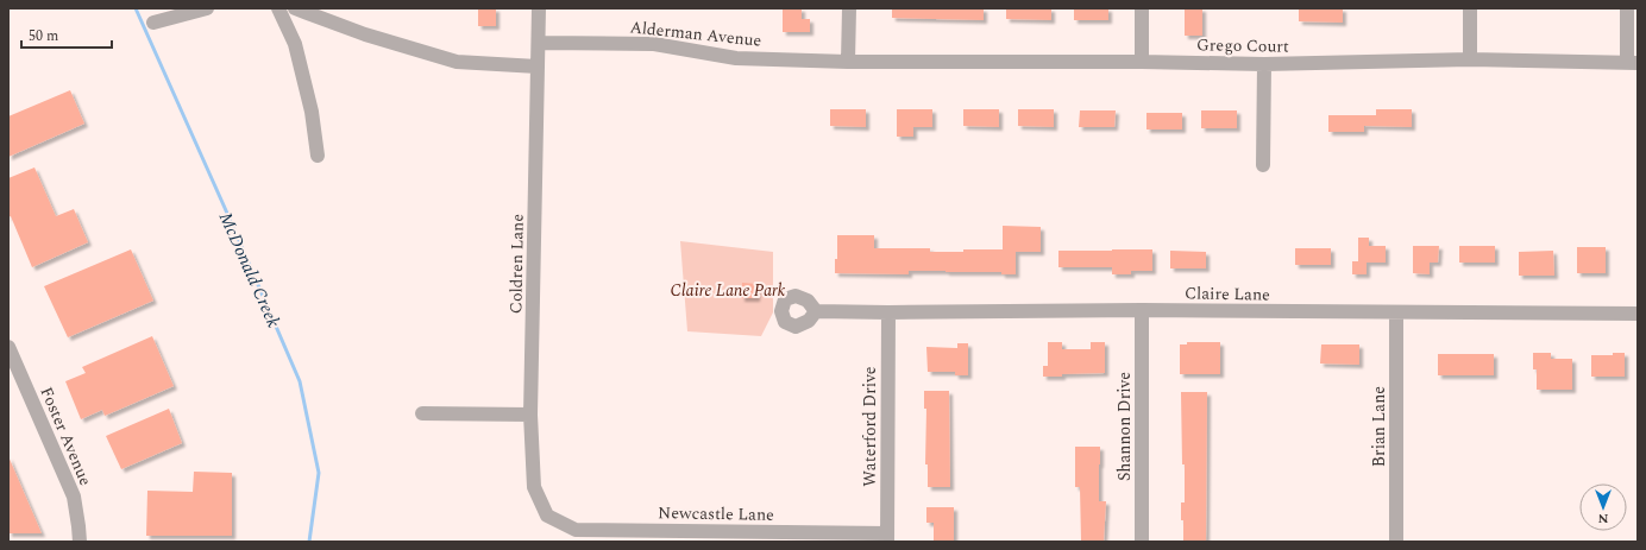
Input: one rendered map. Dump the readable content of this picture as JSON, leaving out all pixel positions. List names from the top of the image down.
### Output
{
  "streets": {
    "street": [
      "Alderman Avenue",
      "Grego Court",
      "Coldren Lane",
      "Claire Lane",
      "Waterford Drive",
      "Shannon Drive",
      "Brian Lane",
      "Foster Avenue",
      "Newcastle Lane"
    ]
  },
  "crossings": [
    ["Alderman Avenue", "Grego Court"],
    ["Alderman Avenue", "Coldren Lane"],
    ["Coldren Lane", "Newcastle Lane"],
    ["Claire Lane", "Waterford Drive"],
    ["Claire Lane", "Shannon Drive"],
    ["Claire Lane", "Brian Lane"],
    ["Waterford Drive", "Newcastle Lane"]
  ],
  "water": ["McDonald Creek"],
  "parks": ["Claire Lane Park"],
  "scale_bar": "50 m",
  "north": "bottom"
}
